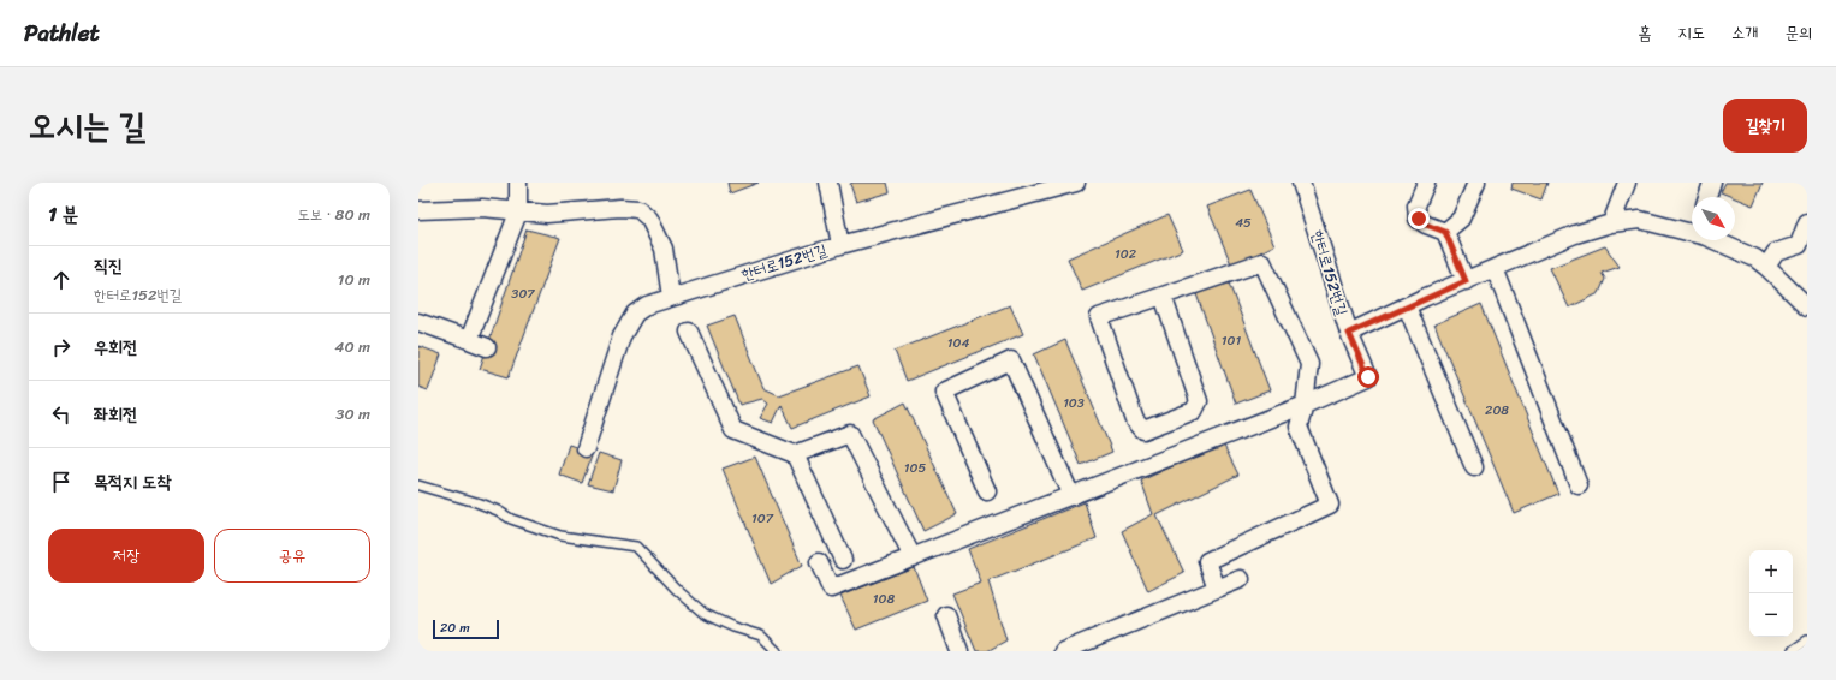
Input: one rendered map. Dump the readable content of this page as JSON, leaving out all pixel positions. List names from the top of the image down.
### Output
{
  "streets": {
    "street": ["한터로152번길"]
  },
  "house_numbers": [
    "45",
    "102",
    "307",
    "101",
    "104",
    "103",
    "208",
    "105",
    "107",
    "108"
  ],
  "scale_bar": "20 m",
  "north": "bottom right",
  "page": {
    "header": "Pathlet",
    "nav": [
      "홈",
      "지도",
      "소개",
      "문의"
    ],
    "title": "오시는 길",
    "buttons": [
      "길찾기",
      ["저장", "공유"]
    ],
    "heading": ["1 분", "도보 · 80 m"],
    "list": [
      ["직진", "한터로152번길", "10 m"],
      ["우회전", "40 m"],
      ["좌회전", "30 m"],
      "목적지 도착"
    ],
    "map_buttons": ["+", "−"],
    "scale": "20 m"
  }
}
